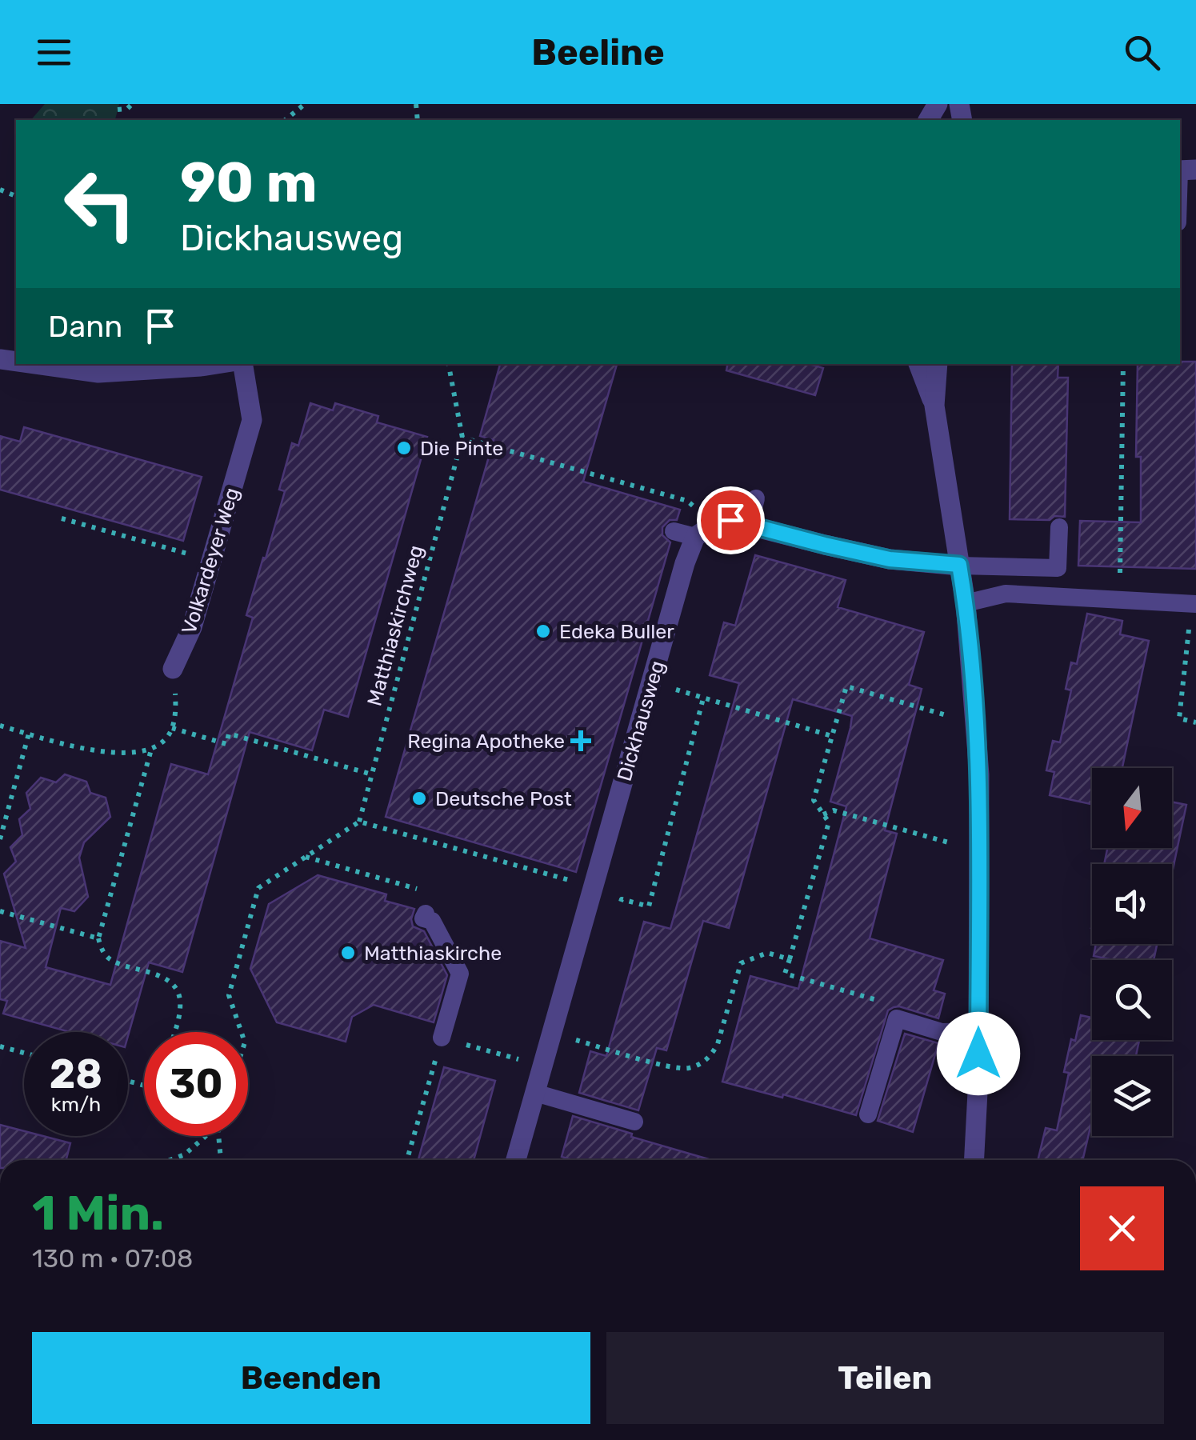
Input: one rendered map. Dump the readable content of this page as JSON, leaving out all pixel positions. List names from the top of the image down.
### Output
{
  "streets": {
    "street": ["Volkardeyer Weg", "Dickhausweg"],
    "path": ["Matthiaskirchweg"]
  },
  "places": {
    "other": [
      "Die Pinte",
      "Edeka Buller",
      "Deutsche Post",
      "Matthiaskirche"
    ],
    "health": ["Regina Apotheke"]
  },
  "north": "bottom",
  "page": {
    "header": "Beeline",
    "turn": ["90 m", "Dickhausweg"],
    "then": "Dann",
    "speed": "28 km/h",
    "limit": "30",
    "heading": ["1 Min.", "130 m · 07:08"],
    "buttons": ["Beenden", "Teilen"]
  }
}
